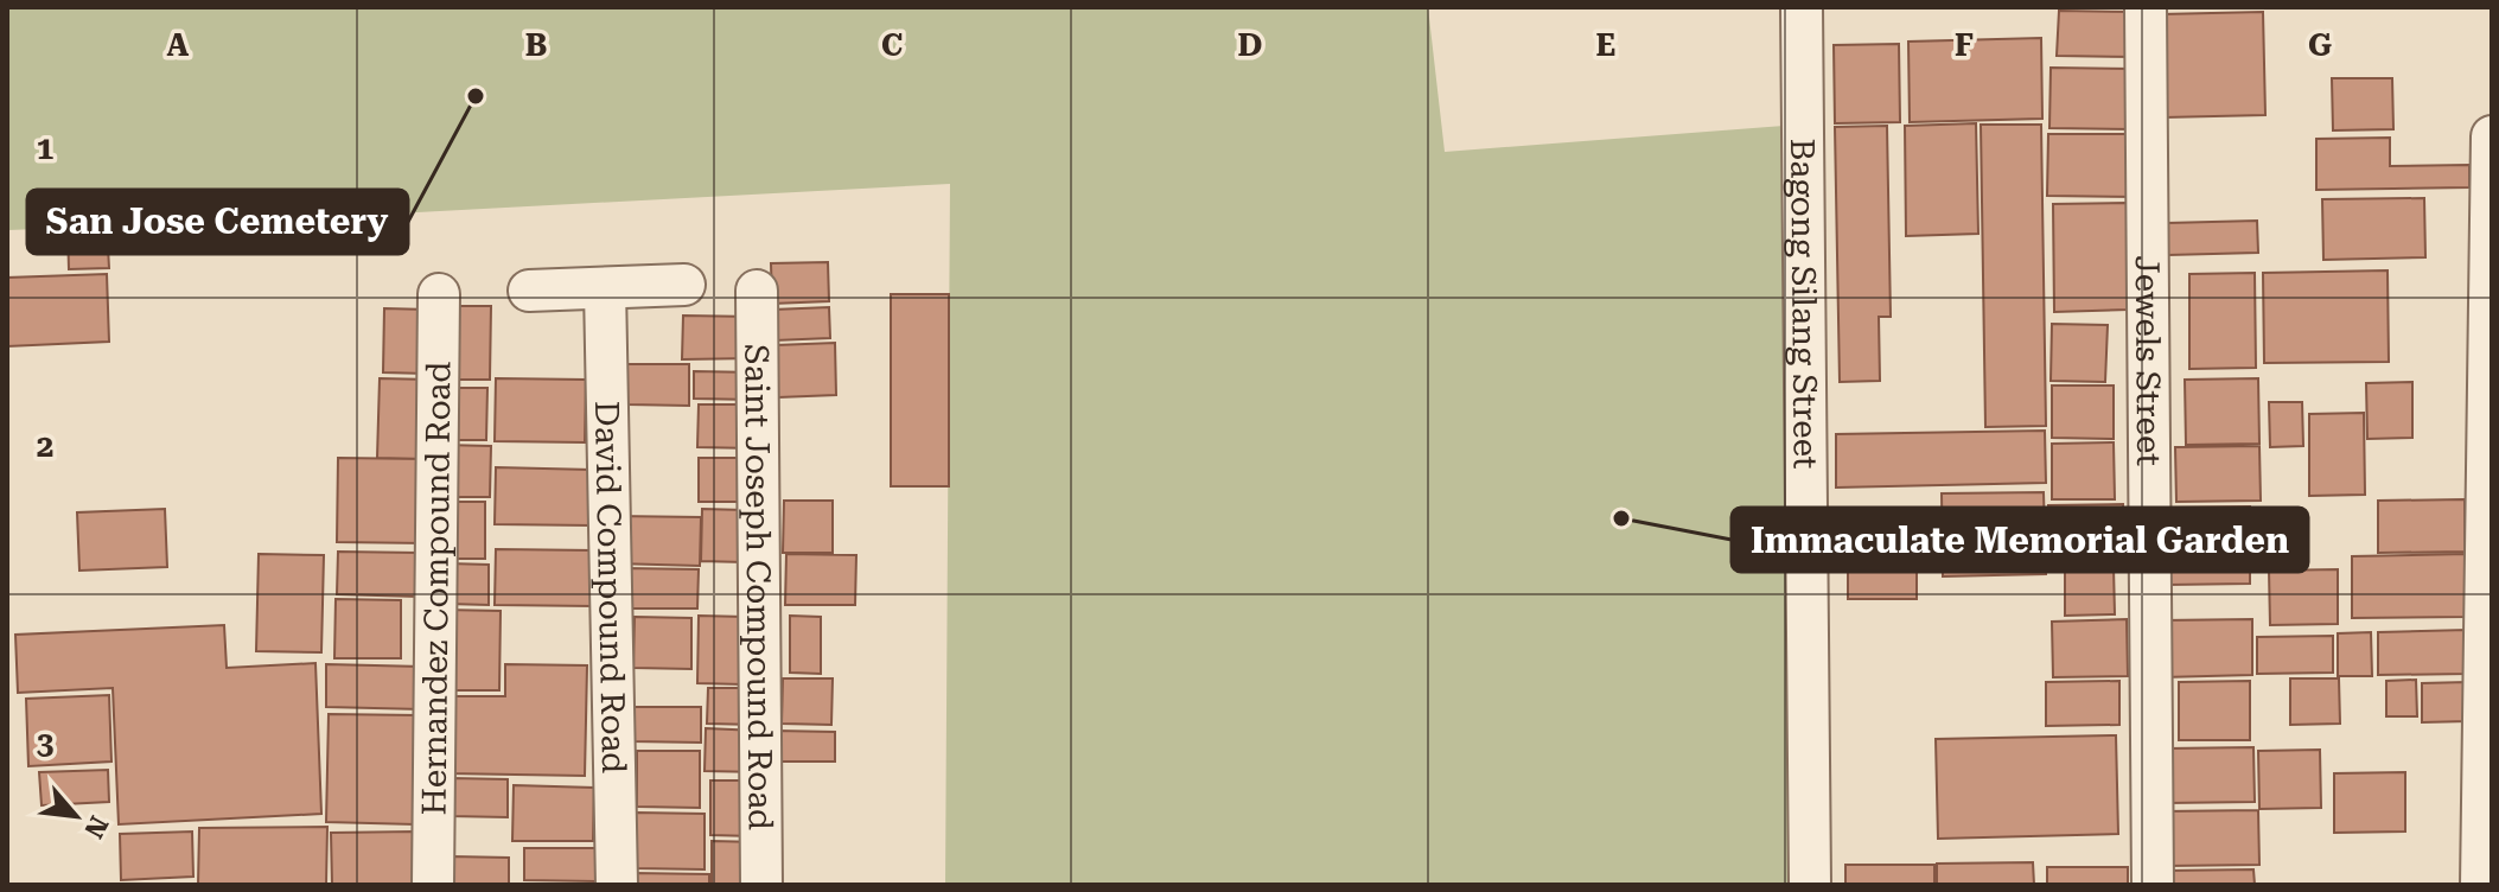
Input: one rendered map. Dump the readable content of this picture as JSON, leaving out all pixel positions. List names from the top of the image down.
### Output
{
  "streets": {
    "street": [
      "Bagong Silang Street",
      "Jewels Street",
      "David Compound Road",
      "Saint Joseph Compound Road",
      "Hernandez Compound Road"
    ]
  },
  "places": ["San Jose Cemetery", "Immaculate Memorial Garden"],
  "north": "bottom right",
  "grid": {
    "columns": [
      "A",
      "B",
      "C",
      "D",
      "E",
      "F",
      "G"
    ],
    "rows": ["1", "2", "3"]
  }
}
